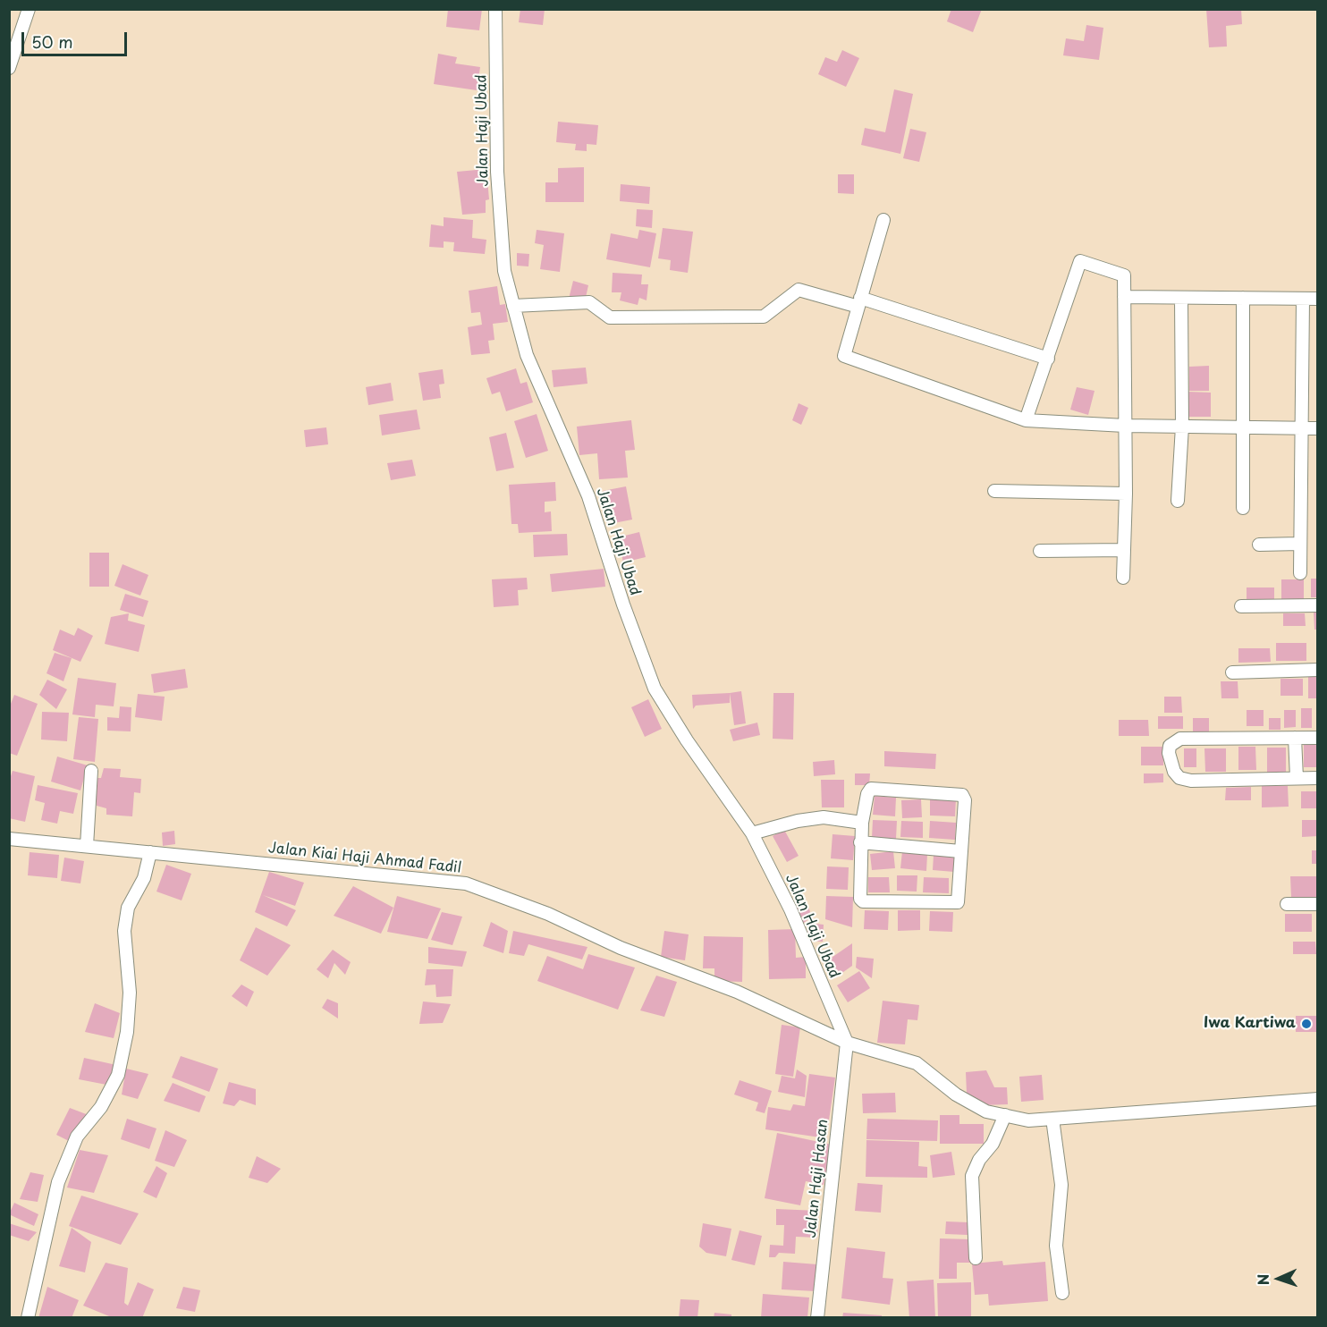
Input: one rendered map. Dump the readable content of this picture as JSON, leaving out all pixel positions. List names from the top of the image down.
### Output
{
  "streets": {
    "street": ["Jalan Haji Ubad", "Jalan Kiai Haji Ahmad Fadil", "Jalan Haji Hasan"]
  },
  "crossings": [
    ["Jalan Haji Ubad", "Jalan Kiai Haji Ahmad Fadil"],
    ["Jalan Haji Ubad", "Jalan Haji Hasan"],
    ["Jalan Kiai Haji Ahmad Fadil", "Jalan Haji Hasan"]
  ],
  "places": ["Iwa Kartiwa"],
  "scale_bar": "50 m",
  "north": "left"
}
